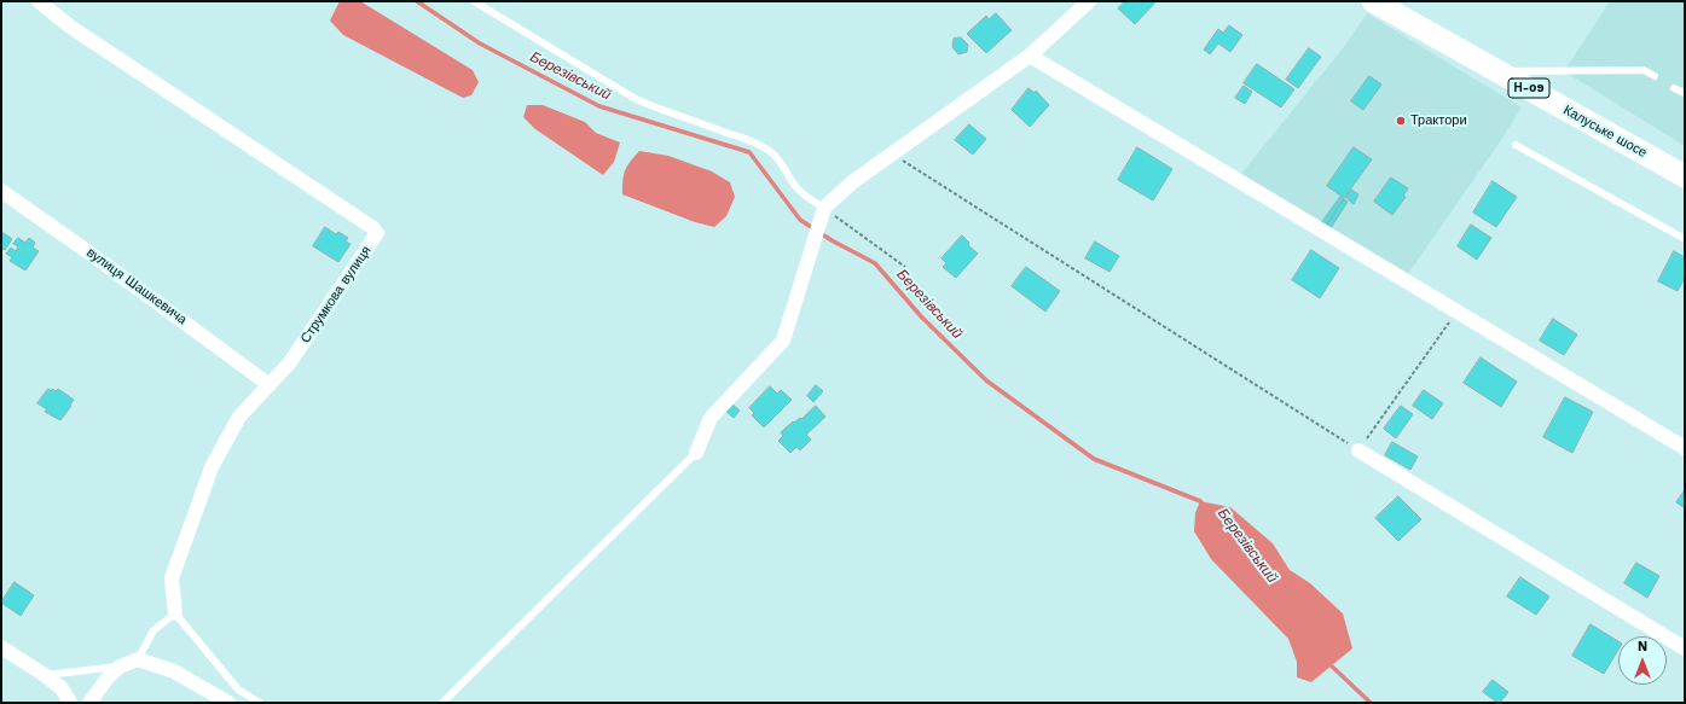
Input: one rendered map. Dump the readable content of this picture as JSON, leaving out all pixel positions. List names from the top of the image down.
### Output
{
  "streets": {
    "main road": ["Н-09", "Калуське шосе"],
    "street": ["вулиця Шашкевича", "Струмкова вулиця"]
  },
  "crossings": [
    ["вулиця Шашкевича", "Струмкова вулиця"]
  ],
  "water": ["Березівський"],
  "places": ["Трактори"],
  "north": "top"
}
